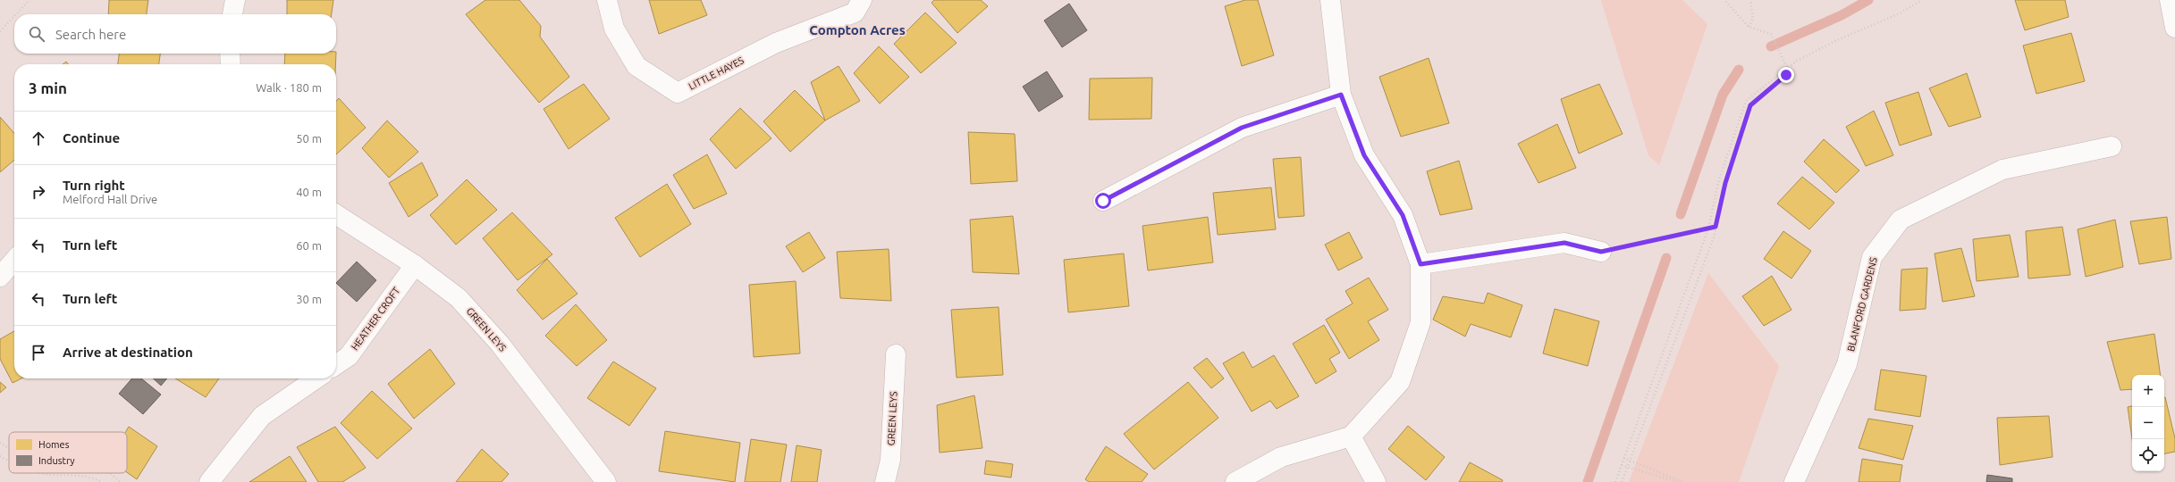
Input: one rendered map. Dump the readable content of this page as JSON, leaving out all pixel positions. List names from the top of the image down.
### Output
{
  "streets": {
    "street": [
      "LITTLE HAYES",
      "BLANFORD GARDENS",
      "HEATHER CROFT",
      "GREEN LEYS"
    ]
  },
  "crossings": [
    ["HEATHER CROFT", "GREEN LEYS"]
  ],
  "districts": ["Compton Acres"],
  "legend": ["Homes", "Industry"],
  "page": {
    "search": "Search here",
    "heading": ["3 min", "Walk · 180 m"],
    "list": [
      ["Continue", "50 m"],
      ["Turn right", "Melford Hall Drive", "40 m"],
      ["Turn left", "60 m"],
      ["Turn left", "30 m"],
      "Arrive at destination"
    ],
    "map_buttons": ["+", "−"]
  }
}
